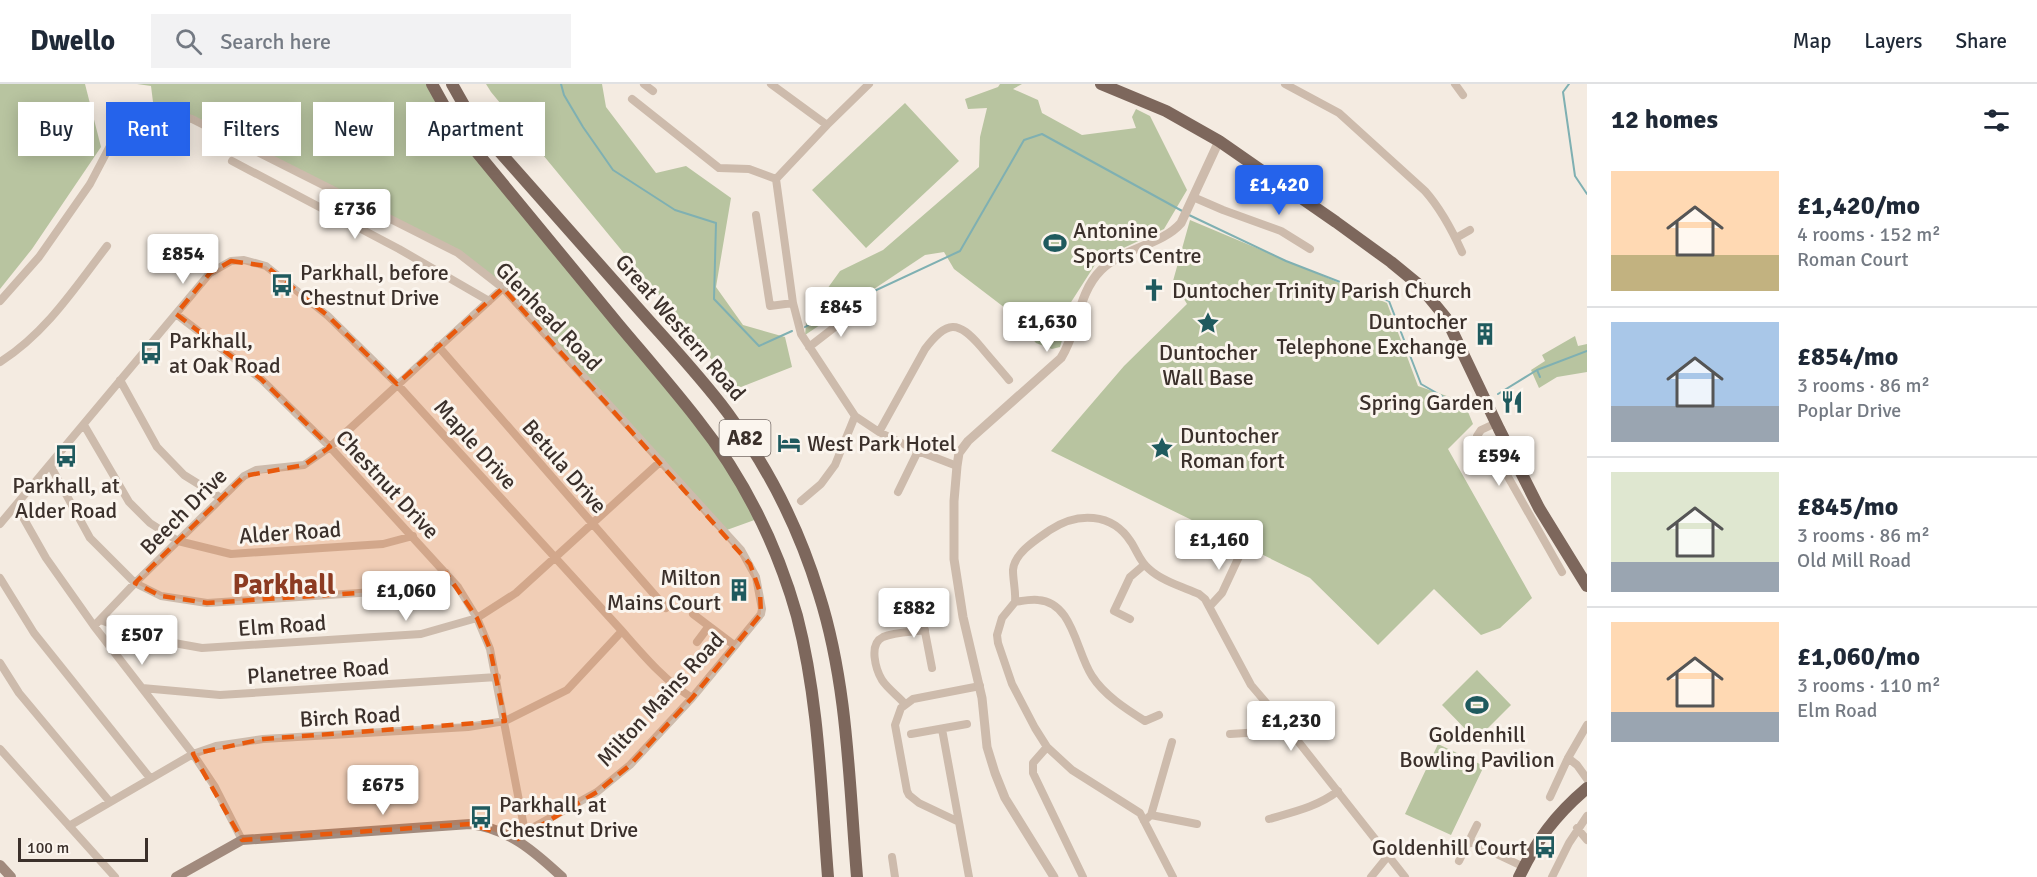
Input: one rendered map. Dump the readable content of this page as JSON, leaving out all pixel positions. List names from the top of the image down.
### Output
{
  "streets": {
    "main road": ["Great Western Road", "A82"],
    "street": [
      "Glenhead Road",
      "Maple Drive",
      "Betula Drive",
      "Chestnut Drive",
      "Beech Drive",
      "Alder Road",
      "Elm Road",
      "Planetree Road",
      "Milton Mains Road",
      "Birch Road"
    ]
  },
  "crossings": [
    ["Glenhead Road", "Beech Drive"],
    ["Glenhead Road", "Elm Road"],
    ["Glenhead Road", "Milton Mains Road"],
    ["Maple Drive", "Chestnut Drive"],
    ["Maple Drive", "Beech Drive"],
    ["Maple Drive", "Elm Road"],
    ["Maple Drive", "Milton Mains Road"],
    ["Maple Drive", "Birch Road"],
    ["Betula Drive", "Beech Drive"],
    ["Betula Drive", "Elm Road"],
    ["Chestnut Drive", "Beech Drive"],
    ["Chestnut Drive", "Alder Road"],
    ["Chestnut Drive", "Elm Road"],
    ["Chestnut Drive", "Planetree Road"],
    ["Chestnut Drive", "Milton Mains Road"],
    ["Chestnut Drive", "Birch Road"],
    ["Beech Drive", "Alder Road"],
    ["Beech Drive", "Elm Road"]
  ],
  "districts": ["Parkhall"],
  "places": {
    "sports": ["Antonine Sports Centre", "Goldenhill Bowling Pavilion"],
    "bus stop": [
      "Parkhall, before Chestnut Drive",
      "Parkhall, at Oak Road",
      "Parkhall, at Alder Road",
      "Parkhall, at Chestnut Drive",
      "Goldenhill Court"
    ],
    "church": ["Duntocher Trinity Parish Church"],
    "place": ["Duntocher Wall Base", "Duntocher Roman fort"],
    "building": ["Duntocher Telephone Exchange", "Milton Mains Court"],
    "restaurant": ["Spring Garden"],
    "hotel": ["West Park Hotel"]
  },
  "scale_bar": "100 m",
  "page": {
    "header": "Dwello",
    "search": "Search here",
    "nav": ["Map", "Layers", "Share"],
    "heading": "12 homes",
    "chip": [
      "Buy",
      "Rent",
      "Filters",
      "New",
      "Apartment"
    ],
    "list": [
      {
        "name": "£1,420/mo",
        "note": "4 rooms · 152 m² · Roman Court"
      },
      {
        "name": "£854/mo",
        "note": "3 rooms · 86 m² · Poplar Drive"
      },
      {
        "name": "£845/mo",
        "note": "3 rooms · 86 m² · Old Mill Road"
      },
      {
        "name": "£1,060/mo",
        "note": "3 rooms · 110 m² · Elm Road"
      }
    ],
    "price": [
      "£1,420",
      "£736",
      "£854",
      "£845",
      "£1,630",
      "£594",
      "£1,160",
      "£1,060",
      "£882",
      "£507",
      "£1,230",
      "£675"
    ],
    "scale": "100 m"
  }
}
